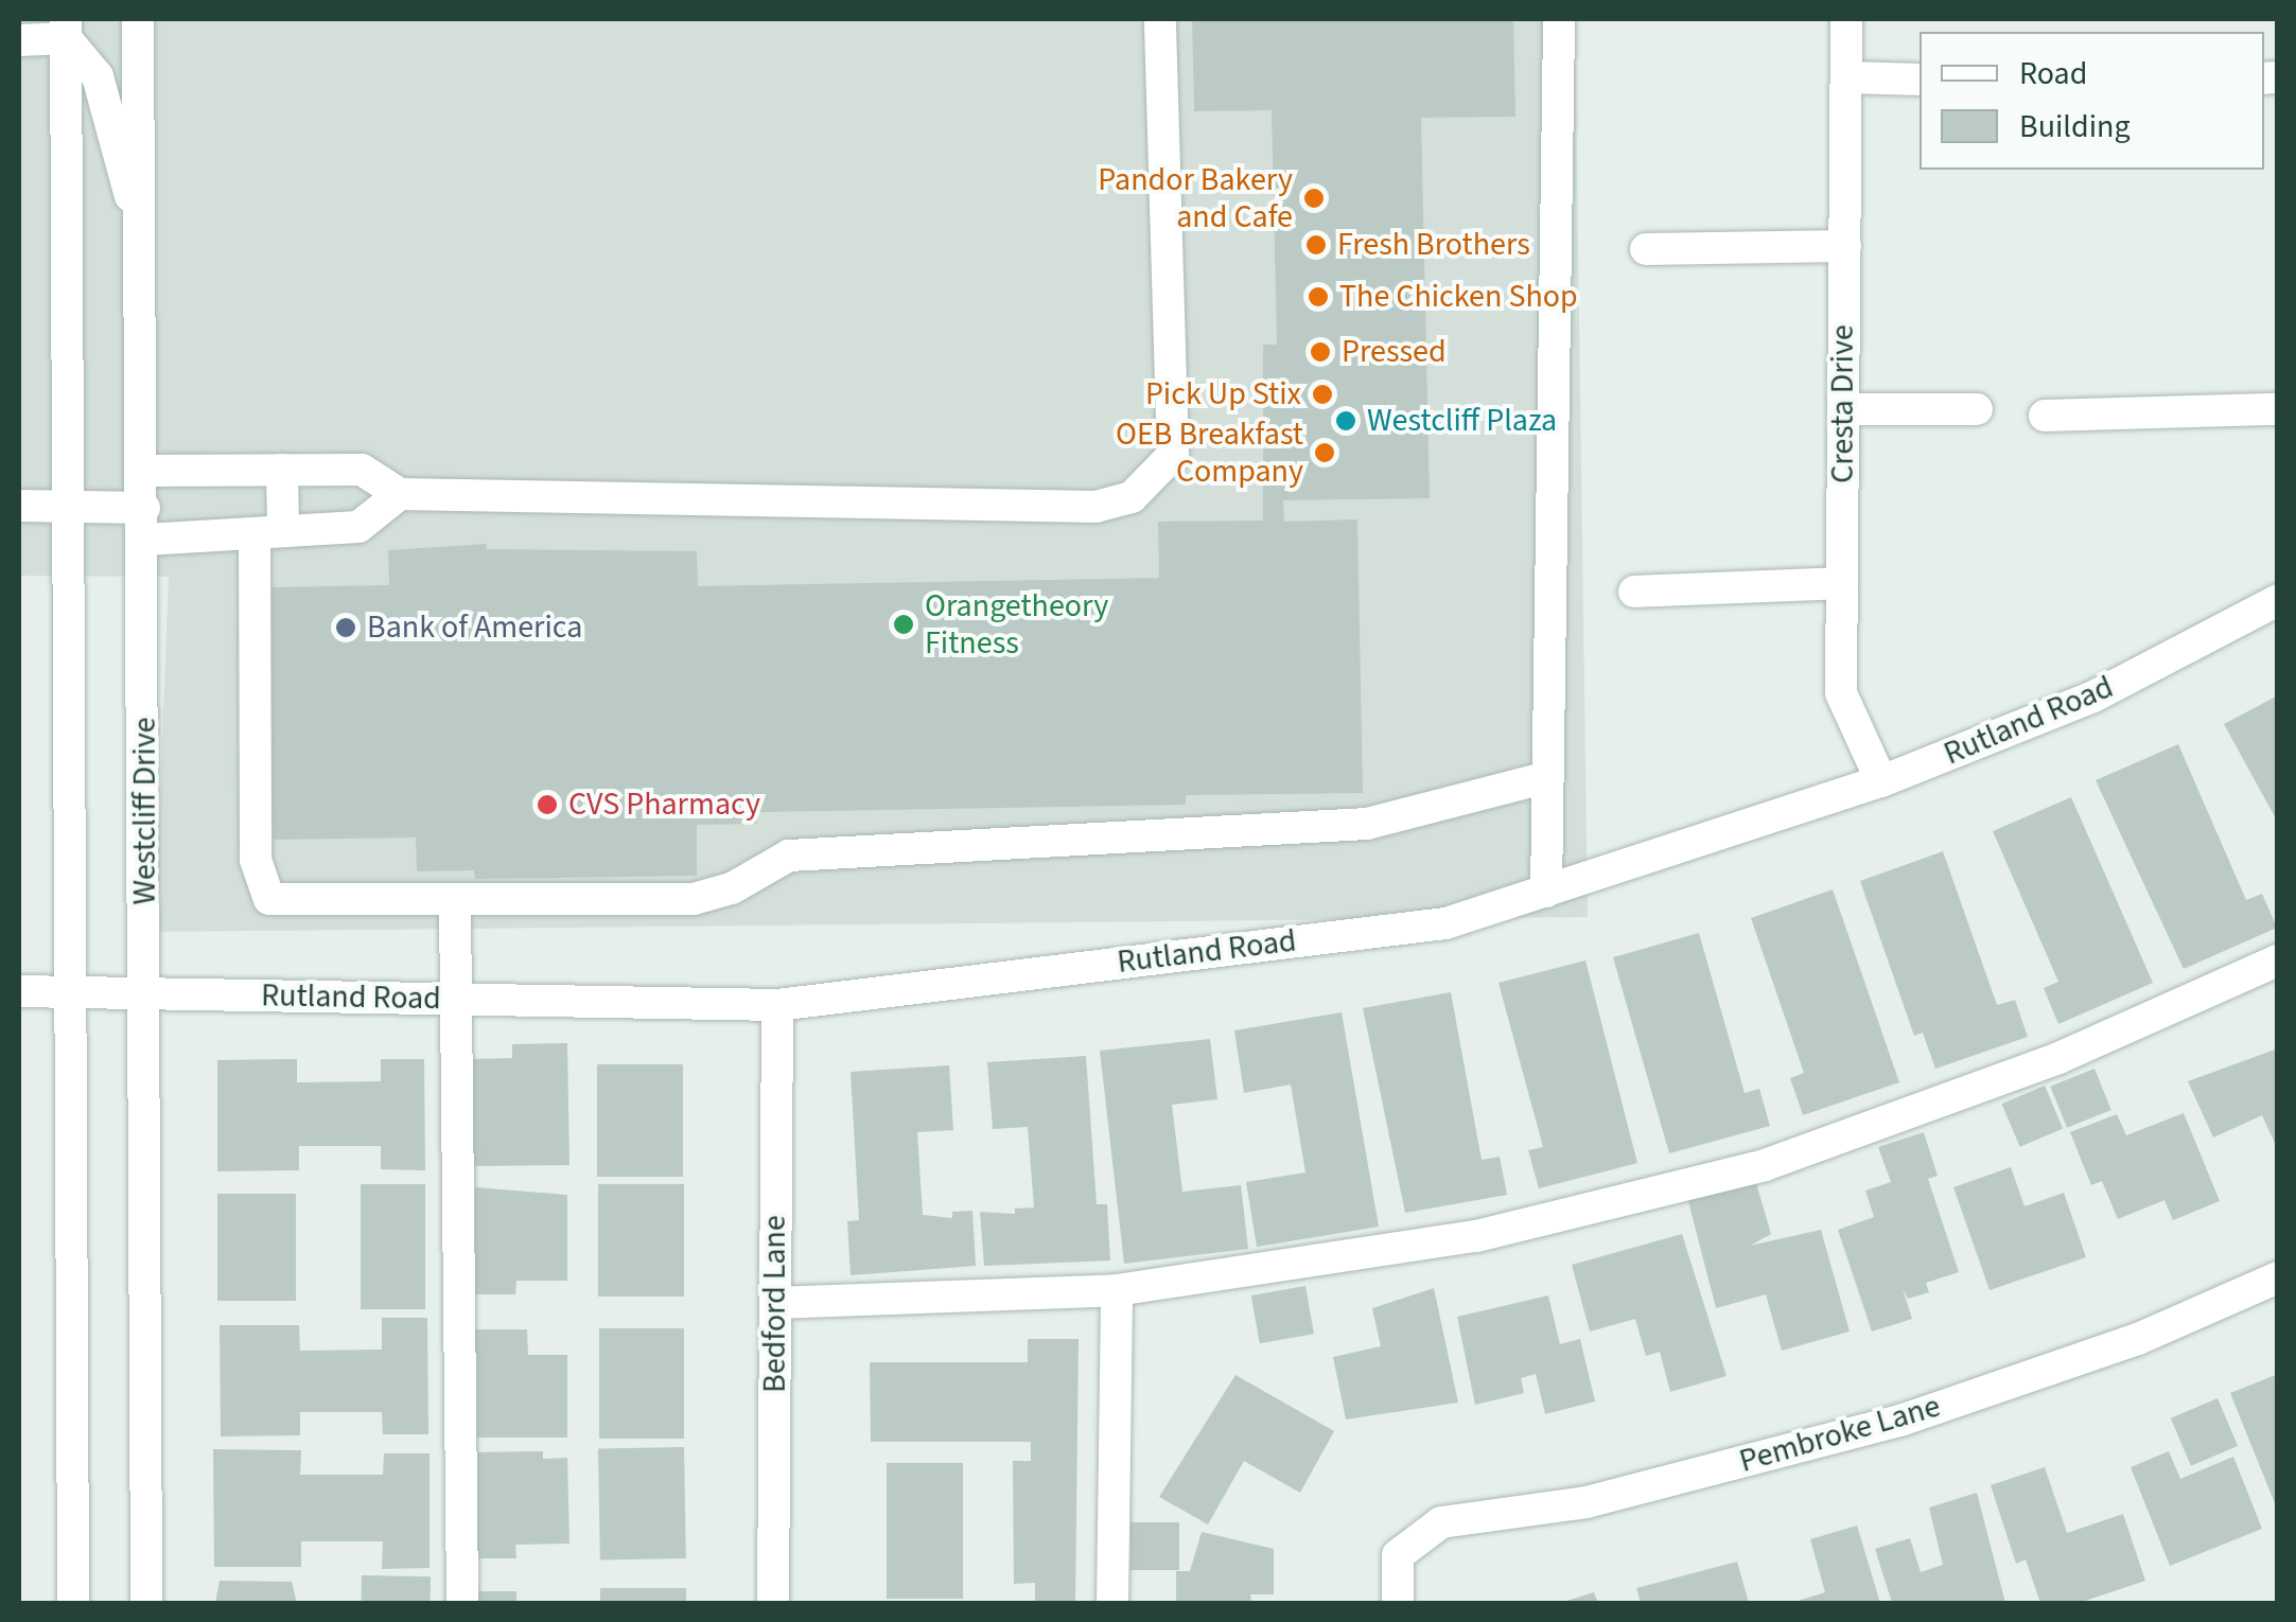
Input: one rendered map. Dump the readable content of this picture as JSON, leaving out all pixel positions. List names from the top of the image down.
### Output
{
  "streets": {
    "street": [
      "Cresta Drive",
      "Rutland Road",
      "Westcliff Drive",
      "Bedford Lane",
      "Pembroke Lane"
    ]
  },
  "crossings": [
    ["Cresta Drive", "Rutland Road"],
    ["Rutland Road", "Westcliff Drive"],
    ["Rutland Road", "Bedford Lane"]
  ],
  "places": [
    "Pandor Bakery and Cafe",
    "Fresh Brothers",
    "The Chicken Shop",
    "Pressed",
    "Pick Up Stix",
    "Westcliff Plaza",
    "OEB Breakfast Company",
    "Orangetheory Fitness",
    "Bank of America",
    "CVS Pharmacy"
  ],
  "legend": ["Road", "Building"]
}
